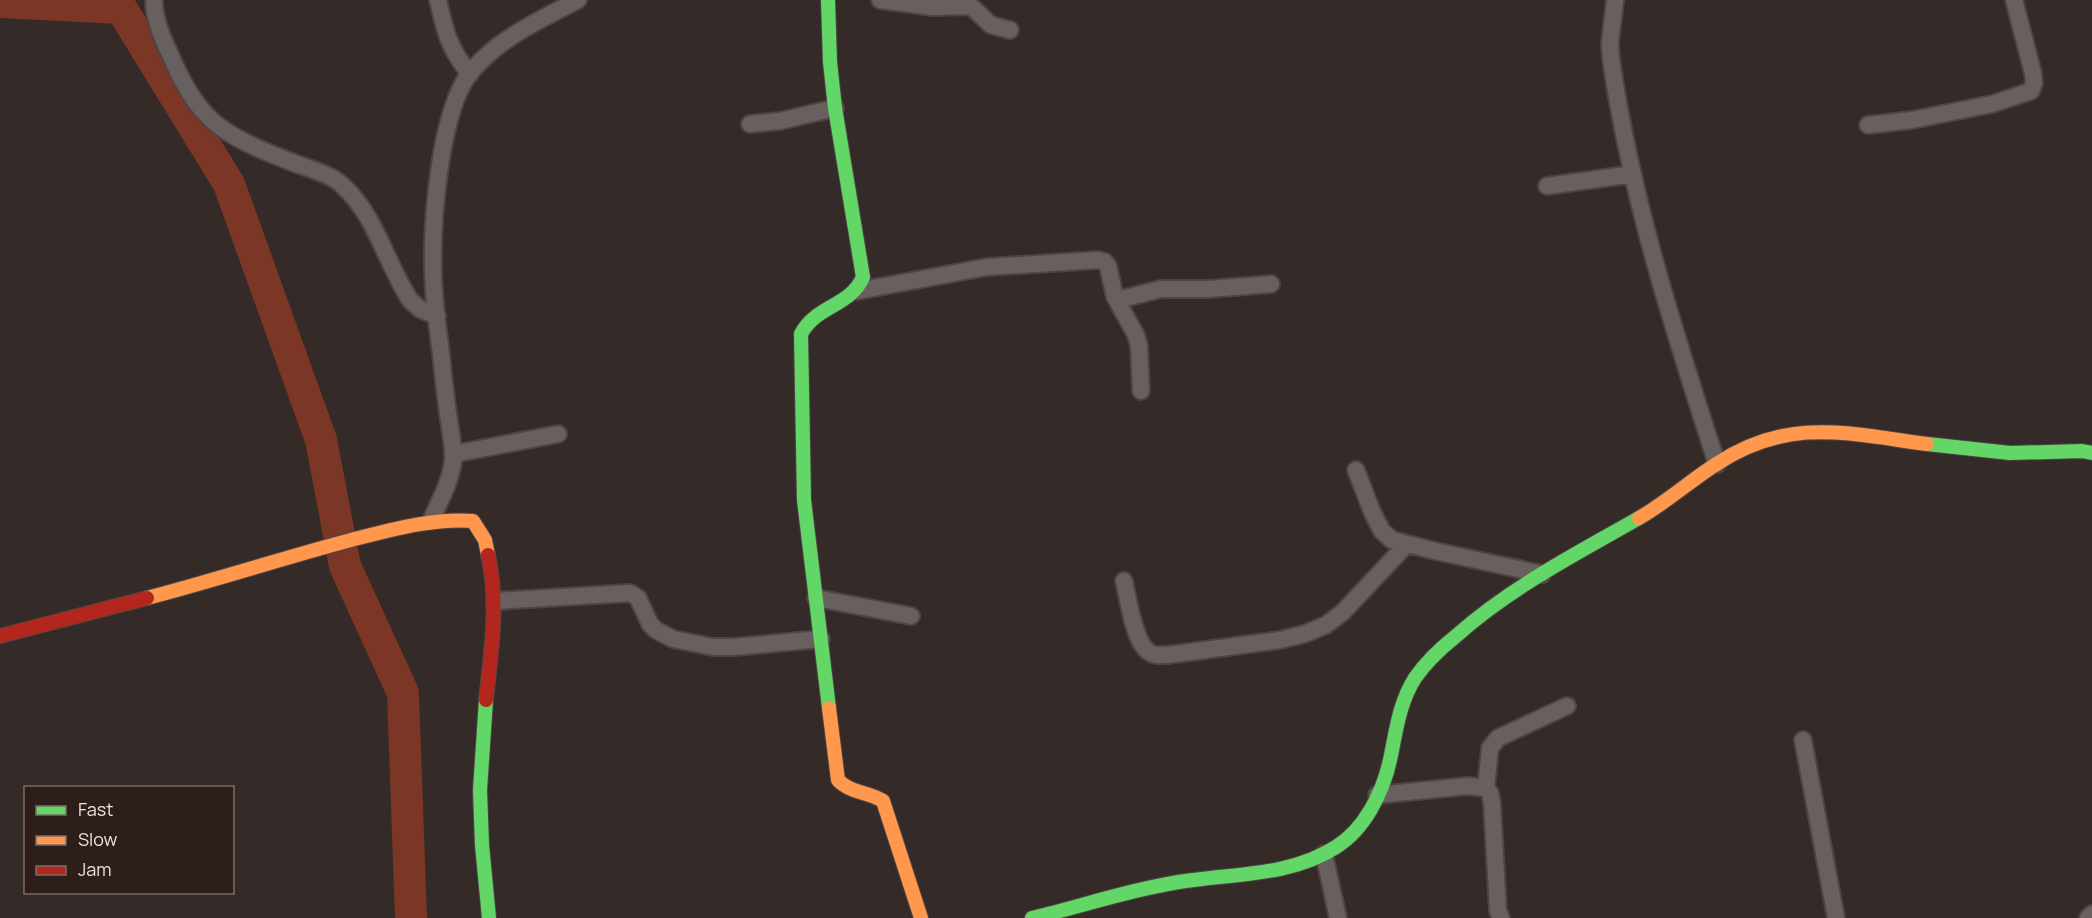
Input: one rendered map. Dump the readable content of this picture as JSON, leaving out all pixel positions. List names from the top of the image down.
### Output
{
  "legend": ["Fast", "Slow", "Jam"]
}
